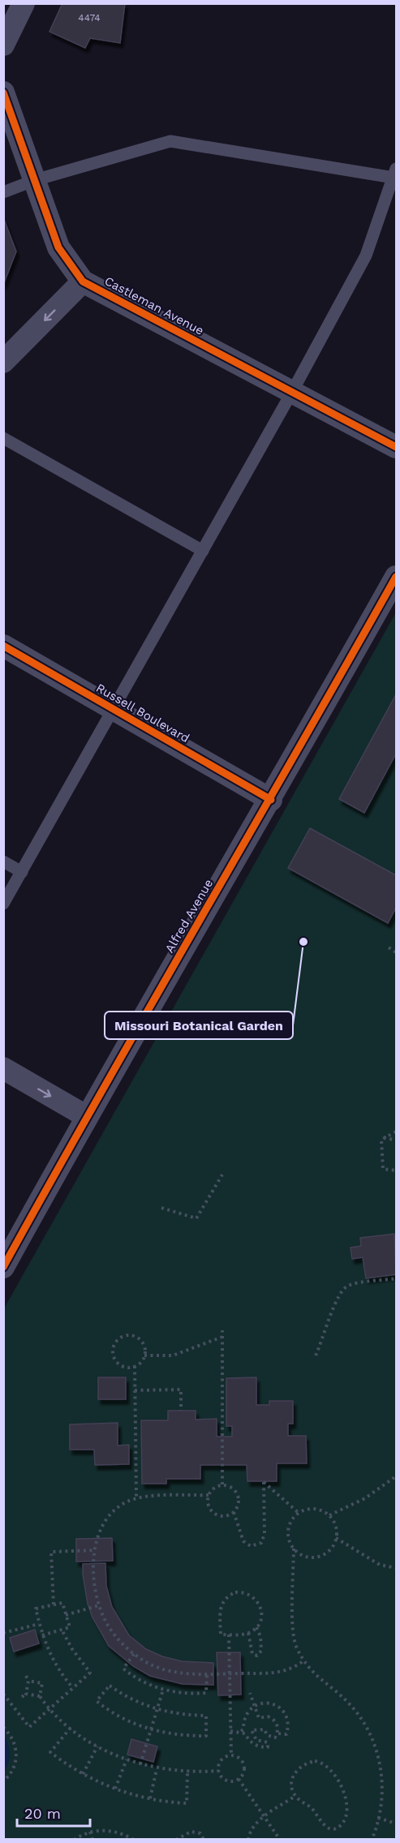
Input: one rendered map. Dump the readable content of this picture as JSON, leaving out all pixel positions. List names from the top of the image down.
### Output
{
  "streets": {
    "street": ["Castleman Avenue", "Russell Boulevard", "Alfred Avenue"]
  },
  "crossings": [
    ["Russell Boulevard", "Alfred Avenue"]
  ],
  "places": ["Missouri Botanical Garden"],
  "house_numbers": ["4474"],
  "scale_bar": "20 m"
}
